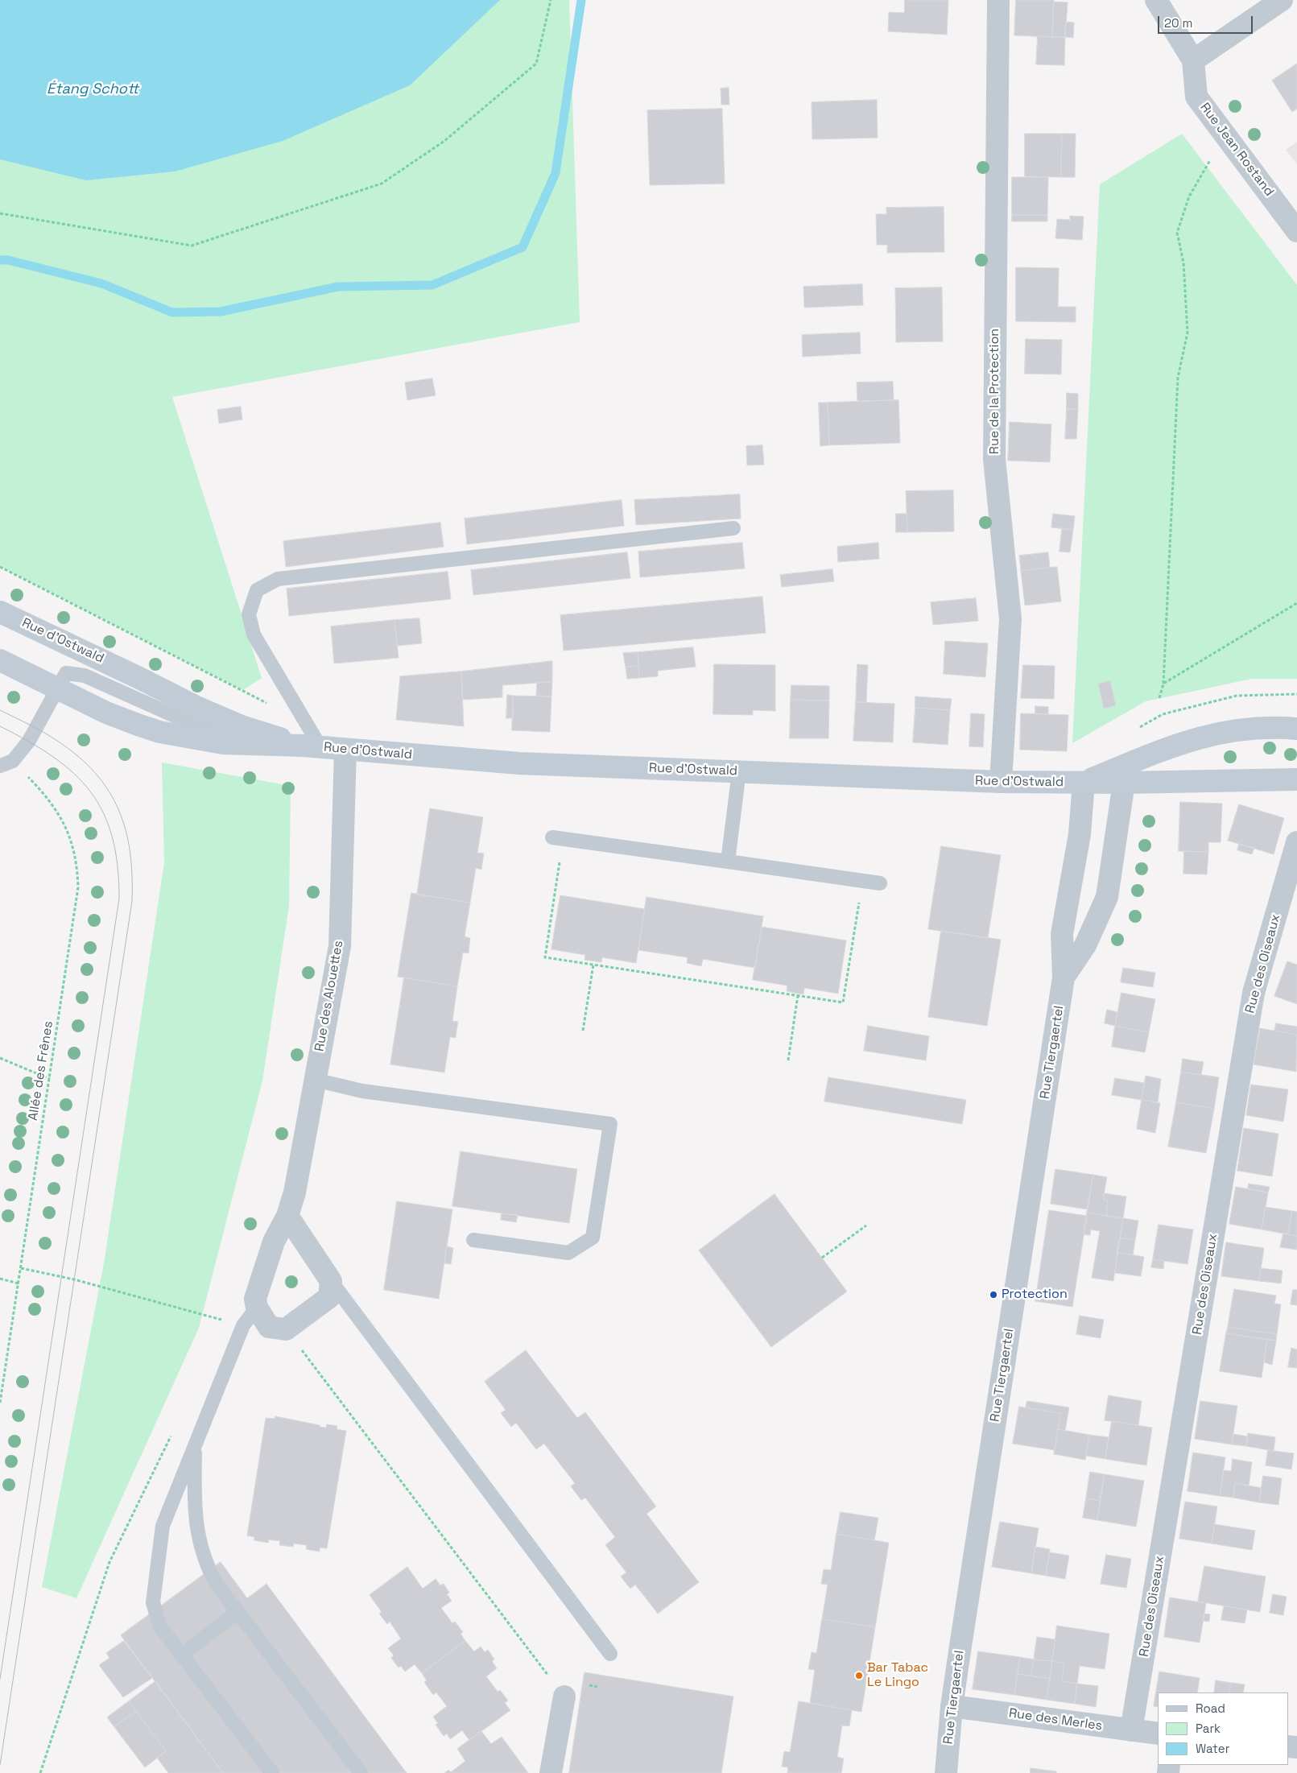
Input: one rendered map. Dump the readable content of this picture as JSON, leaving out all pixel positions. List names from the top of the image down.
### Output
{
  "streets": {
    "main road": ["Rue d'Ostwald"],
    "street": [
      "Rue Jean Rostand",
      "Rue de la Protection",
      "Rue des Oiseaux",
      "Rue des Alouettes",
      "Rue Tiergaertel",
      "Rue des Merles"
    ],
    "path": ["Allée des Frênes"]
  },
  "crossings": [
    ["Rue de la Protection", "Rue d'Ostwald"],
    ["Rue d'Ostwald", "Rue des Alouettes"],
    ["Rue d'Ostwald", "Rue Tiergaertel"],
    ["Rue des Oiseaux", "Rue des Merles"],
    ["Rue Tiergaertel", "Rue des Merles"]
  ],
  "water": ["Étang Schott"],
  "places": ["Protection", "Bar Tabac Le Lingo"],
  "legend": ["Road", "Park", "Water"],
  "scale_bar": "20 m"
}
